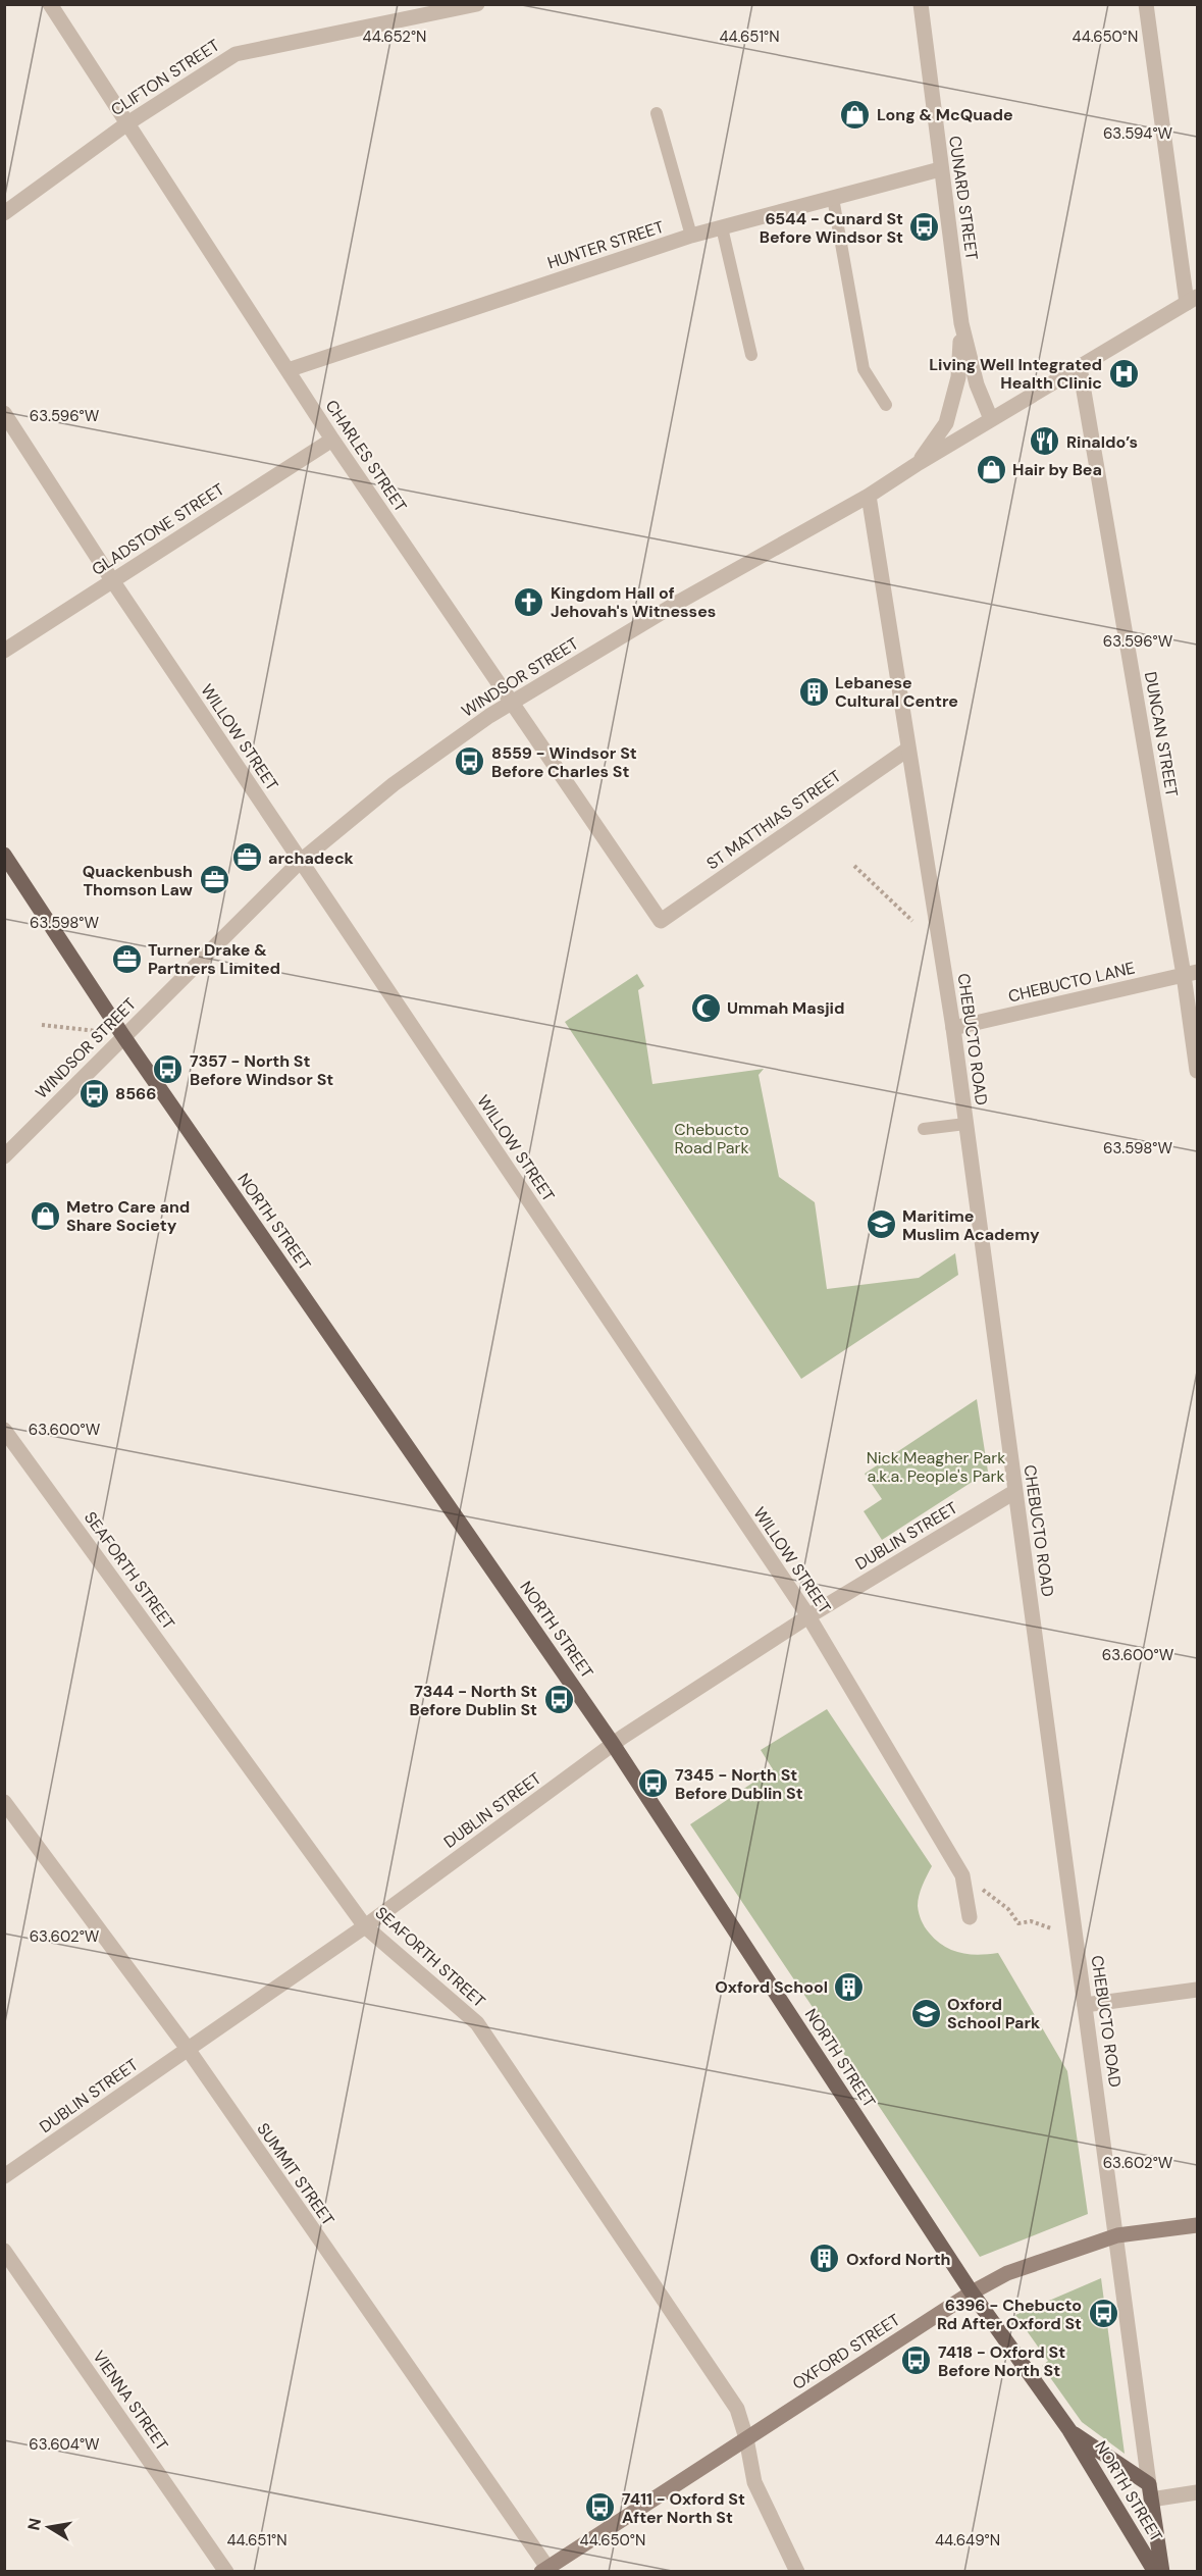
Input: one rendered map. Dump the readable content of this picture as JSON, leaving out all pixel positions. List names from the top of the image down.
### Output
{
  "streets": {
    "main road": ["CHEBUCTO ROAD", "NORTH STREET", "OXFORD STREET"],
    "street": [
      "CLIFTON STREET",
      "CUNARD STREET",
      "HUNTER STREET",
      "CHARLES STREET",
      "GLADSTONE STREET",
      "WINDSOR STREET",
      "DUNCAN STREET",
      "WILLOW STREET",
      "ST MATTHIAS STREET",
      "CHEBUCTO LANE",
      "DUBLIN STREET",
      "SEAFORTH STREET",
      "SUMMIT STREET",
      "VIENNA STREET"
    ]
  },
  "crossings": [
    ["CLIFTON STREET", "CHARLES STREET"],
    ["CUNARD STREET", "HUNTER STREET"],
    ["CUNARD STREET", "WINDSOR STREET"],
    ["HUNTER STREET", "CHARLES STREET"],
    ["CHARLES STREET", "GLADSTONE STREET"],
    ["CHARLES STREET", "WINDSOR STREET"],
    ["CHARLES STREET", "ST MATTHIAS STREET"],
    ["GLADSTONE STREET", "WILLOW STREET"],
    ["WINDSOR STREET", "DUNCAN STREET"],
    ["WINDSOR STREET", "WILLOW STREET"],
    ["WINDSOR STREET", "CHEBUCTO ROAD"],
    ["WINDSOR STREET", "NORTH STREET"],
    ["DUNCAN STREET", "CHEBUCTO LANE"],
    ["WILLOW STREET", "DUBLIN STREET"],
    ["ST MATTHIAS STREET", "CHEBUCTO ROAD"],
    ["CHEBUCTO LANE", "CHEBUCTO ROAD"],
    ["CHEBUCTO ROAD", "NORTH STREET"],
    ["CHEBUCTO ROAD", "DUBLIN STREET"],
    ["CHEBUCTO ROAD", "OXFORD STREET"],
    ["NORTH STREET", "DUBLIN STREET"],
    ["NORTH STREET", "OXFORD STREET"],
    ["DUBLIN STREET", "SEAFORTH STREET"],
    ["DUBLIN STREET", "SUMMIT STREET"],
    ["SEAFORTH STREET", "OXFORD STREET"],
    ["SUMMIT STREET", "OXFORD STREET"]
  ],
  "parks": ["Chebucto Road Park", "Nick Meagher Park a.k.a. People's Park"],
  "places": {
    "shop": ["Long & McQuade", "Hair by Bea", "Metro Care and Share Society"],
    "bus stop": [
      "6544 - Cunard St Before Windsor St",
      "8559 - Windsor St Before Charles St",
      "7357 - North St Before Windsor St",
      "8566",
      "7344 - North St Before Dublin St",
      "7345 - North St Before Dublin St",
      "6396 - Chebucto Rd After Oxford St",
      "7418 - Oxford St Before North St",
      "7411 - Oxford St After North St"
    ],
    "hospital": ["Living Well Integrated Health Clinic"],
    "restaurant": ["Rinaldo’s"],
    "church": ["Kingdom Hall of Jehovah's Witnesses"],
    "building": ["Lebanese Cultural Centre", "Oxford School", "Oxford North"],
    "office": ["archadeck", "Quackenbush Thomson Law", "Turner Drake & Partners Limited"],
    "mosque": ["Ummah Masjid"],
    "school or university": ["Maritime Muslim Academy", "Oxford School Park"]
  },
  "north": "left",
  "coordinates": [
    "44.652°N",
    "44.651°N",
    "44.650°N",
    "63.594°W",
    "63.596°W",
    "63.598°W",
    "63.600°W",
    "63.602°W",
    "63.604°W",
    "44.649°N"
  ]
}
